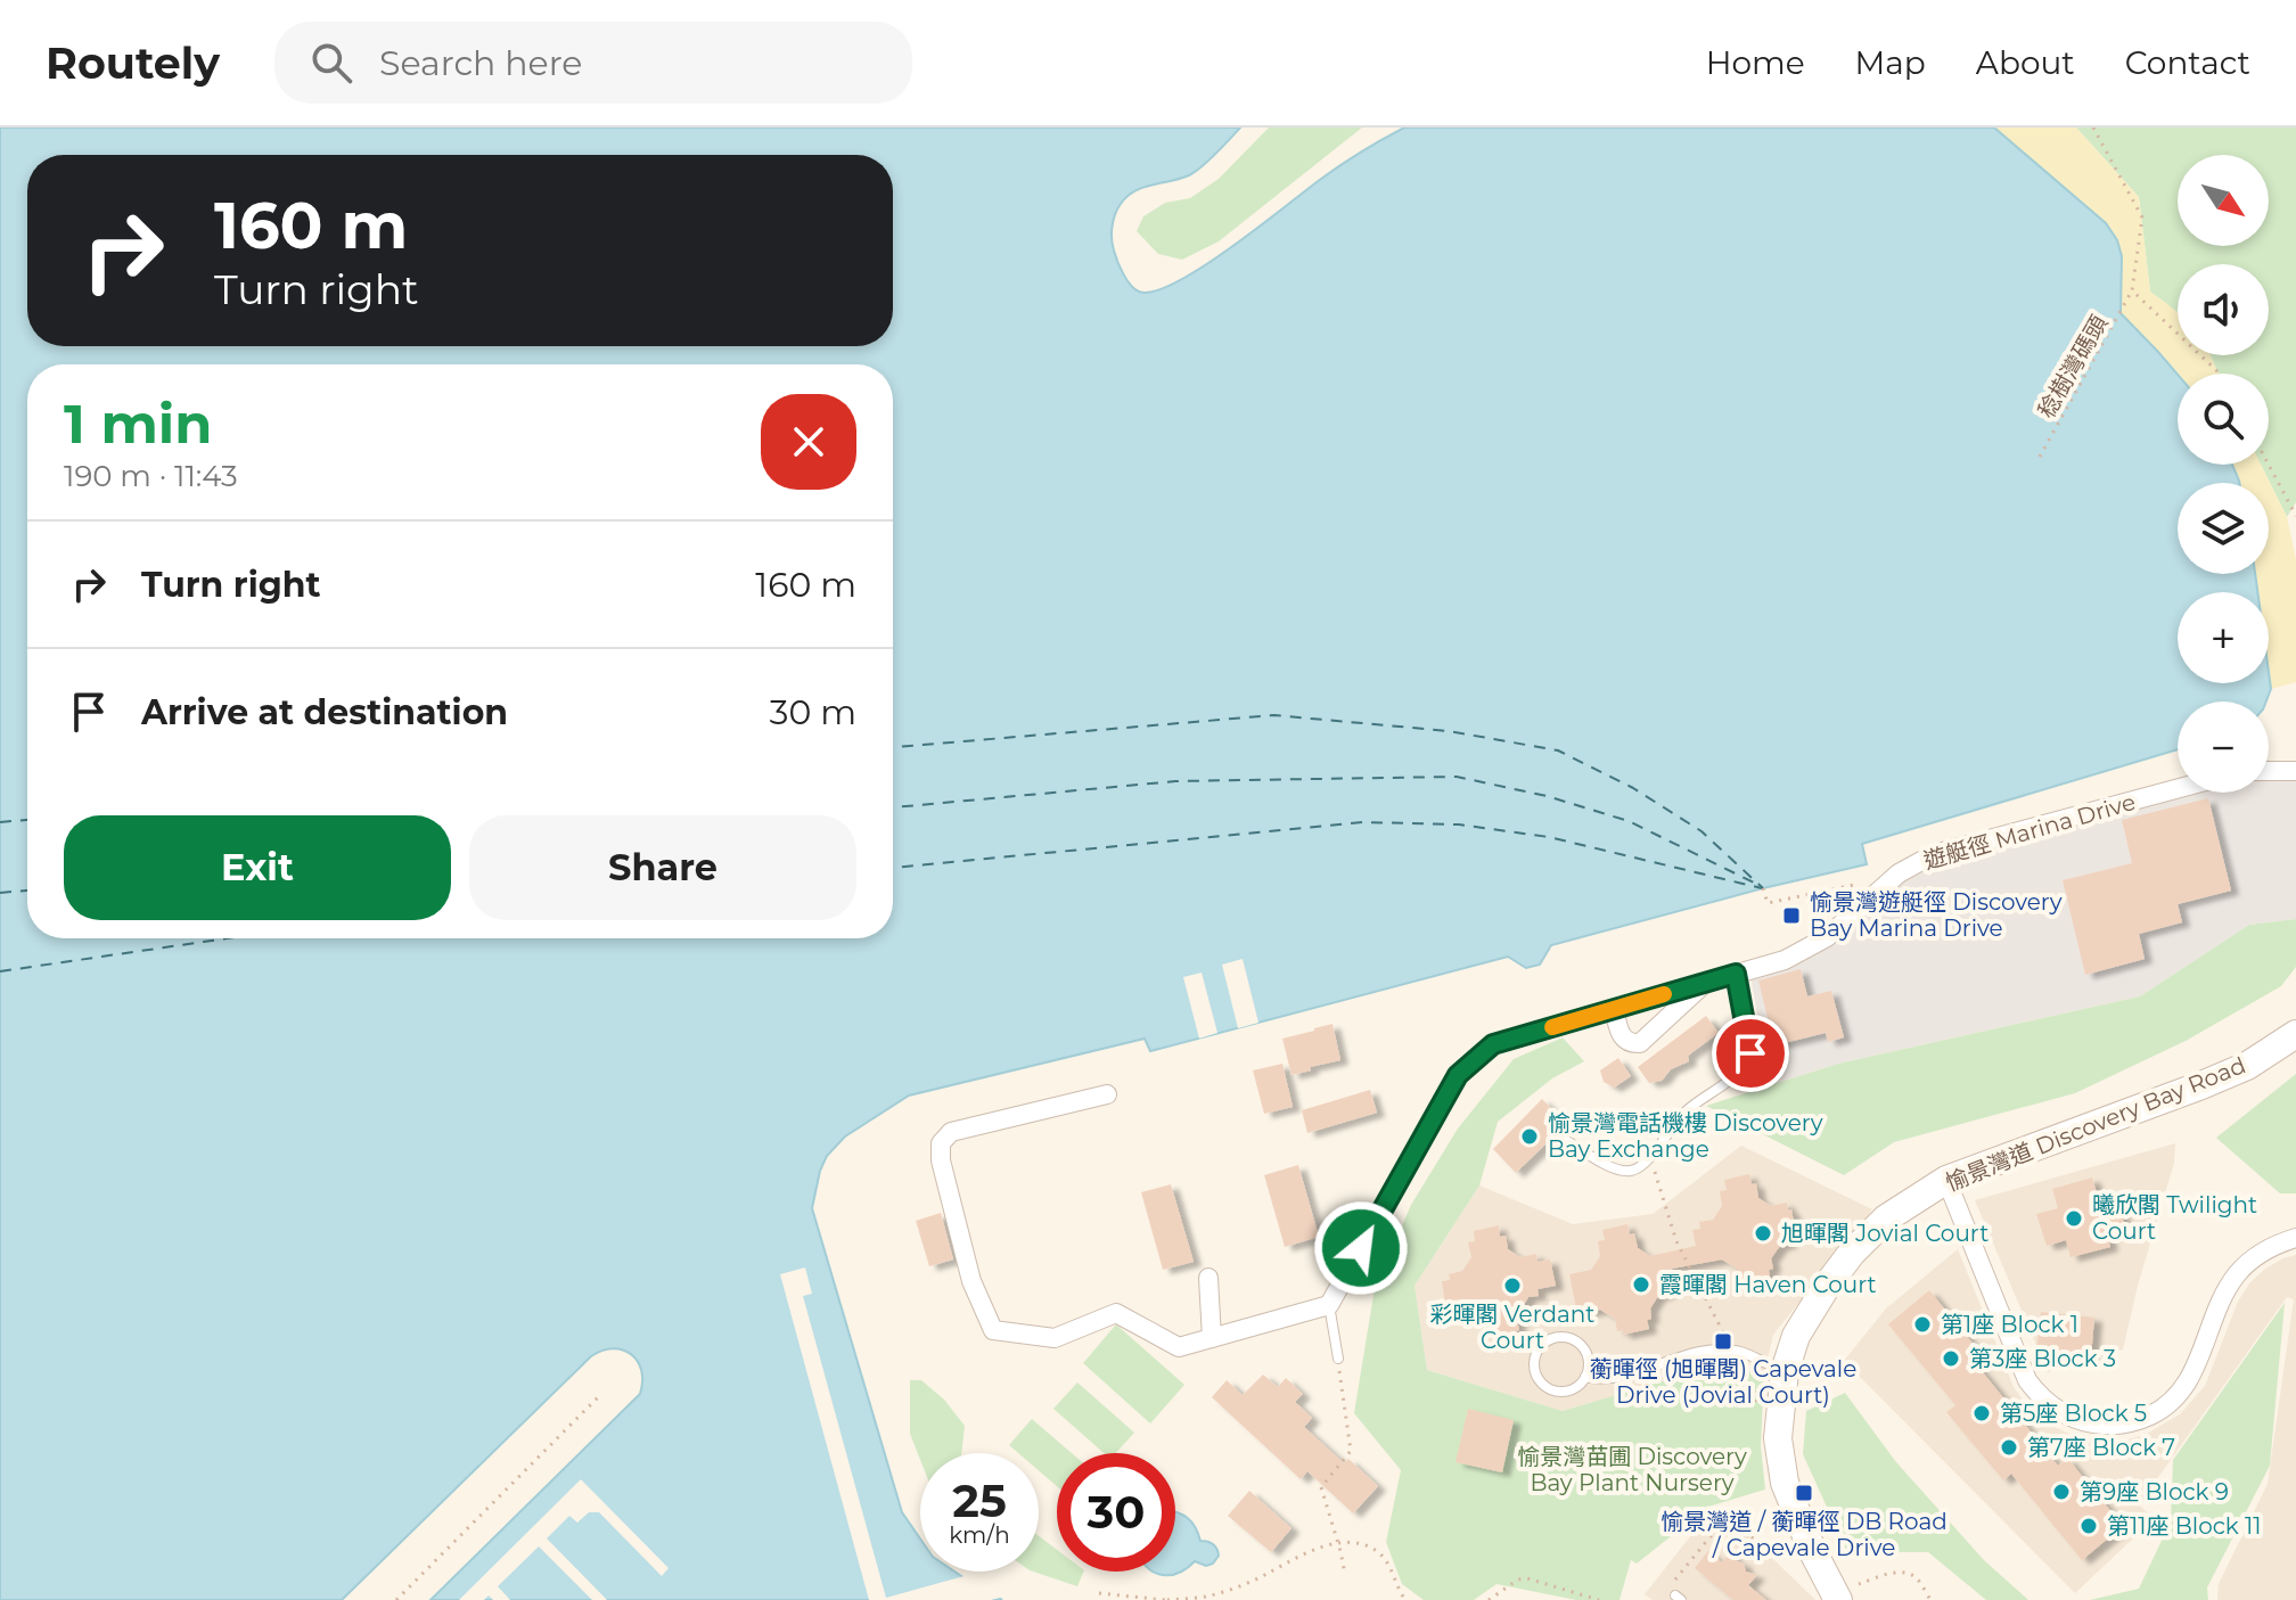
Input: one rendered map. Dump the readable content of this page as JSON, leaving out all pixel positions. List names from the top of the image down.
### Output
{
  "streets": {
    "street": ["遊艇徑 Marina Drive", "愉景灣道 Discovery Bay Road"],
    "path": ["稔樹灣碼頭"]
  },
  "parks": ["愉景灣苗圃 Discovery Bay Plant Nursery"],
  "places": {
    "transit": ["愉景灣遊艇徑 Discovery Bay Marina Drive", "蘅暉徑 (旭暉閣) Capevale Drive (Jovial Court)", "愉景灣道 / 蘅暉徑 DB Road / Capevale Drive"],
    "other": [
      "愉景灣電話機樓 Discovery Bay Exchange",
      "曦欣閣 Twilight Court",
      "旭暉閣 Jovial Court",
      "霞暉閣 Haven Court",
      "彩暉閣 Verdant Court",
      "第1座 Block 1",
      "第3座 Block 3",
      "第5座 Block 5",
      "第7座 Block 7",
      "第9座 Block 9",
      "第11座 Block 11"
    ]
  },
  "north": "bottom right",
  "page": {
    "header": "Routely",
    "search": "Search here",
    "nav": [
      "Home",
      "Map",
      "About",
      "Contact"
    ],
    "map_buttons": ["+", "−"],
    "turn": ["160 m", "Turn right"],
    "heading": ["1 min", "190 m · 11:43"],
    "list": [
      {
        "name": "Turn right",
        "value": "160 m"
      },
      {
        "name": "Arrive at destination",
        "value": "30 m"
      }
    ],
    "buttons": ["Exit", "Share"],
    "speed": "25 km/h",
    "limit": "30"
  }
}
